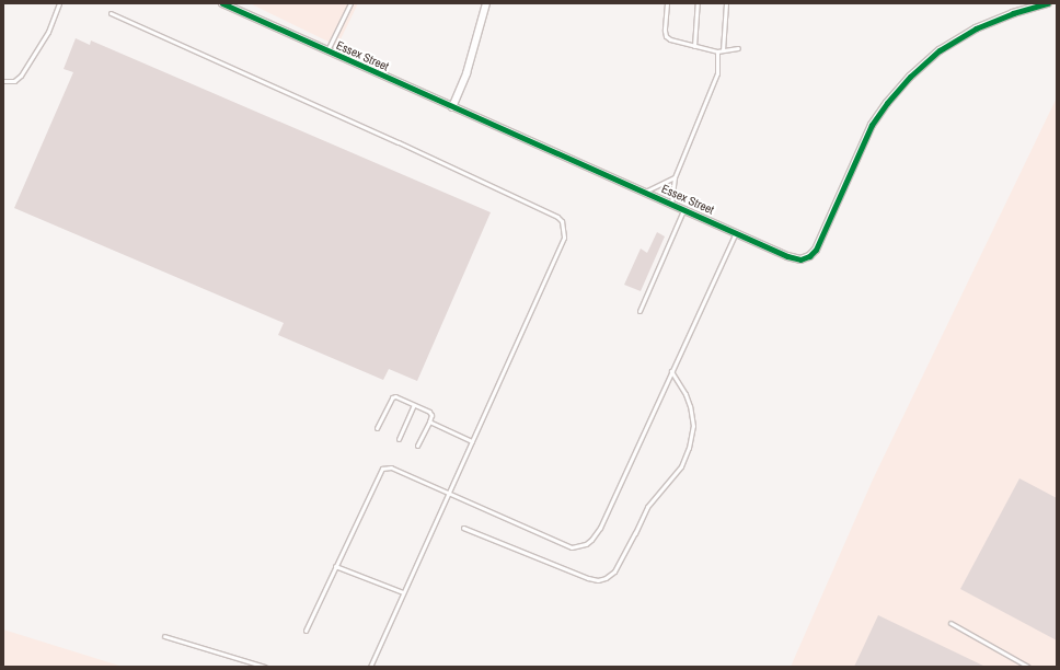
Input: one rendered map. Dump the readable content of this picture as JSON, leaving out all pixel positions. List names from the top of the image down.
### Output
{
  "streets": {
    "street": ["Essex Street"]
  }
}
